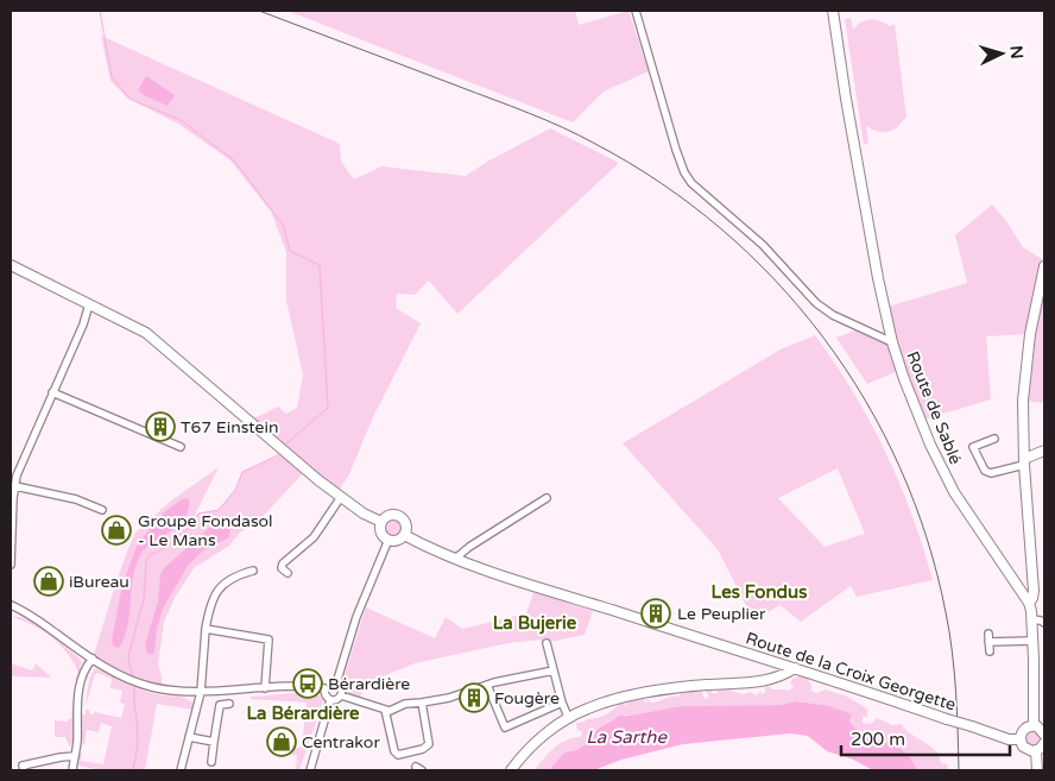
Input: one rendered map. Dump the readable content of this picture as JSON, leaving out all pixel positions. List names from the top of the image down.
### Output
{
  "streets": {
    "street": ["Route de Sablé", "Route de la Croix Georgette"]
  },
  "districts": ["Les Fondus", "La Bujerie", "La Bérardière"],
  "water": ["La Sarthe"],
  "places": {
    "building": ["T67 Einstein", "Le Peuplier", "Fougère"],
    "shop": ["Groupe Fondasol - Le Mans", "iBureau", "Centrakor"],
    "bus stop": ["Bérardière"]
  },
  "scale_bar": "200 m",
  "north": "right"
}
